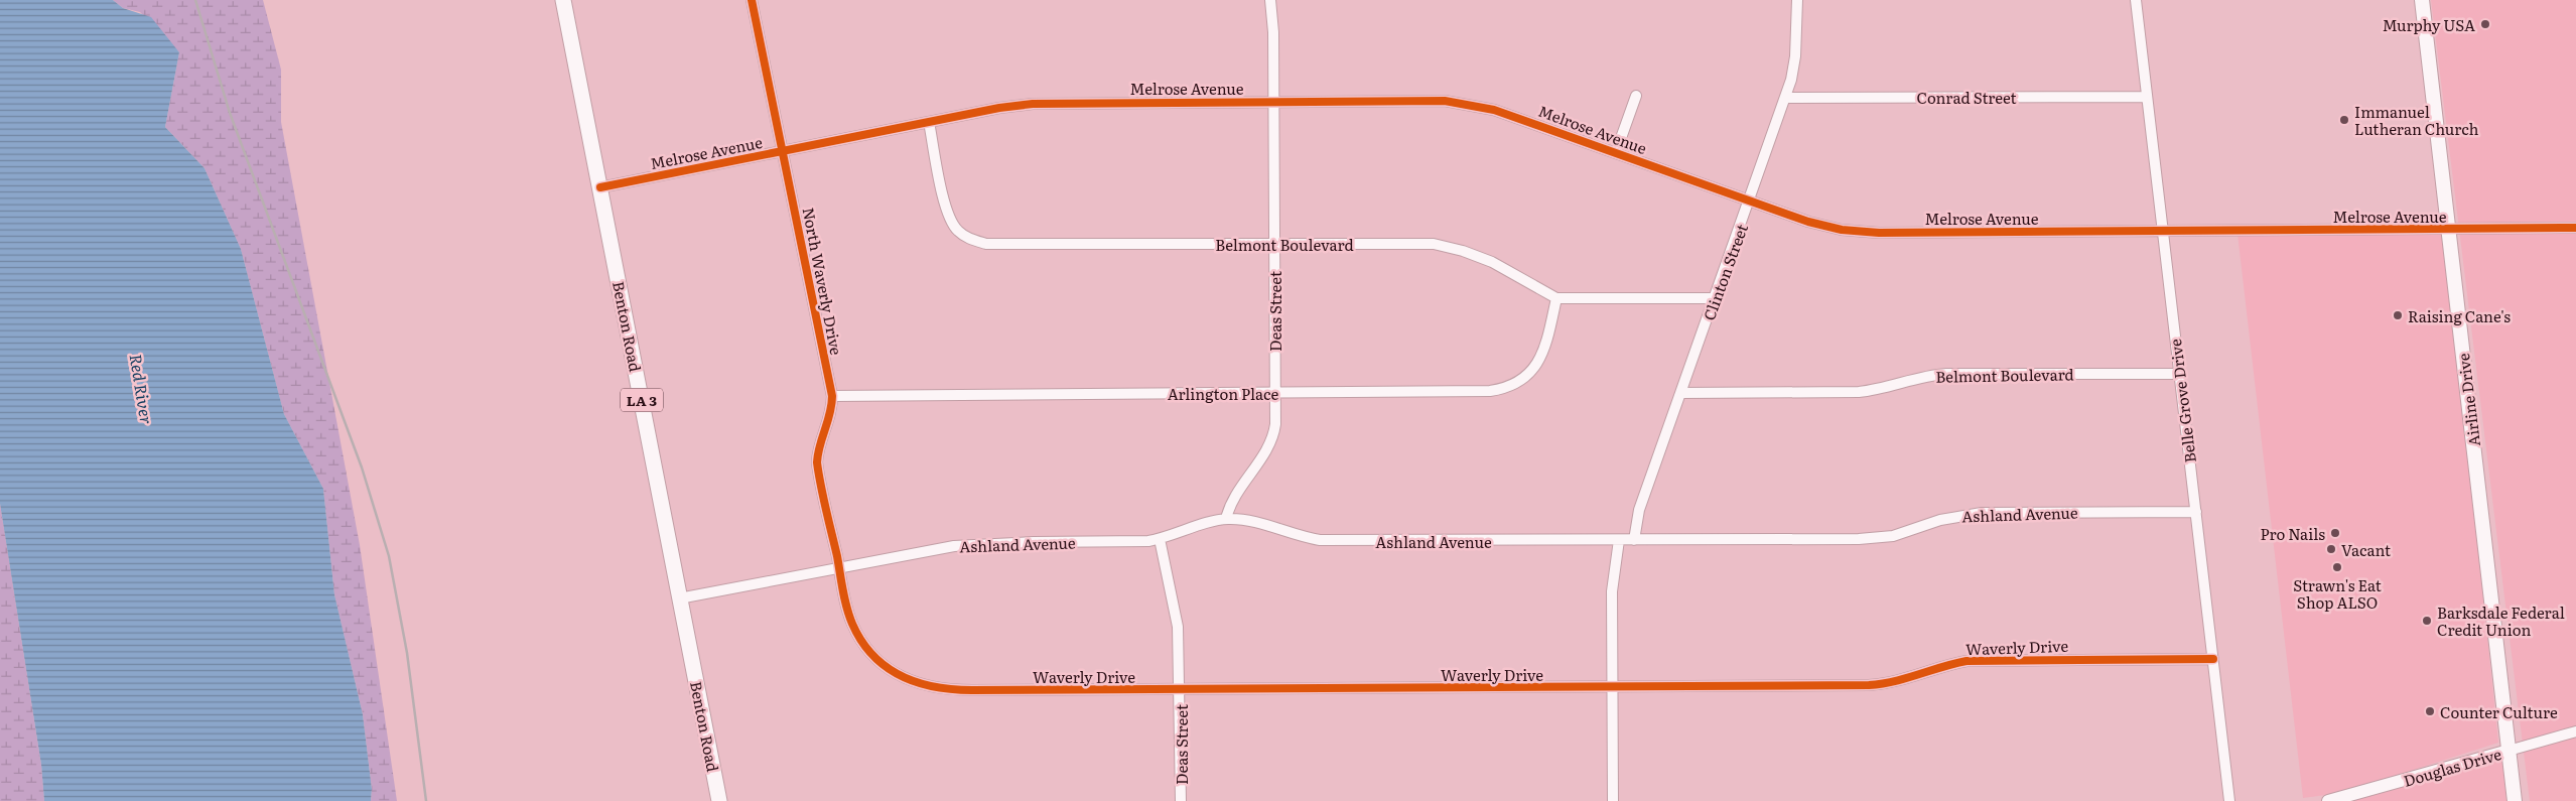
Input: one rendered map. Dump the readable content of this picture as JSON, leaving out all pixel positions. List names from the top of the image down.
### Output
{
  "streets": {
    "main road": ["Benton Road", "LA 3", "Airline Drive"],
    "street": [
      "Melrose Avenue",
      "Conrad Street",
      "Belmont Boulevard",
      "Clinton Street",
      "North Waverly Drive",
      "Deas Street",
      "Arlington Place",
      "Belle Grove Drive",
      "Ashland Avenue",
      "Waverly Drive",
      "Douglas Drive"
    ]
  },
  "crossings": [
    ["Melrose Avenue", "Belmont Boulevard"],
    ["Melrose Avenue", "Clinton Street"],
    ["Melrose Avenue", "North Waverly Drive"],
    ["Melrose Avenue", "Deas Street"],
    ["Melrose Avenue", "Benton Road"],
    ["Melrose Avenue", "Airline Drive"],
    ["Melrose Avenue", "Belle Grove Drive"],
    ["Conrad Street", "Clinton Street"],
    ["Conrad Street", "Belle Grove Drive"],
    ["Belmont Boulevard", "Clinton Street"],
    ["Belmont Boulevard", "Deas Street"],
    ["Belmont Boulevard", "Arlington Place"],
    ["Belmont Boulevard", "Belle Grove Drive"],
    ["Clinton Street", "Ashland Avenue"],
    ["North Waverly Drive", "Arlington Place"],
    ["North Waverly Drive", "Ashland Avenue"],
    ["North Waverly Drive", "Waverly Drive"],
    ["Deas Street", "Arlington Place"],
    ["Deas Street", "Ashland Avenue"],
    ["Deas Street", "Waverly Drive"],
    ["Benton Road", "Ashland Avenue"],
    ["Airline Drive", "Douglas Drive"],
    ["Belle Grove Drive", "Ashland Avenue"],
    ["Belle Grove Drive", "Waverly Drive"],
    ["Ashland Avenue", "Waverly Drive"]
  ],
  "water": ["Red River"],
  "places": [
    "Murphy USA",
    "Immanuel Lutheran Church",
    "Raising Cane's",
    "Pro Nails",
    "Vacant",
    "Strawn's Eat Shop ALSO",
    "Barksdale Federal Credit Union",
    "Counter Culture"
  ]
}
